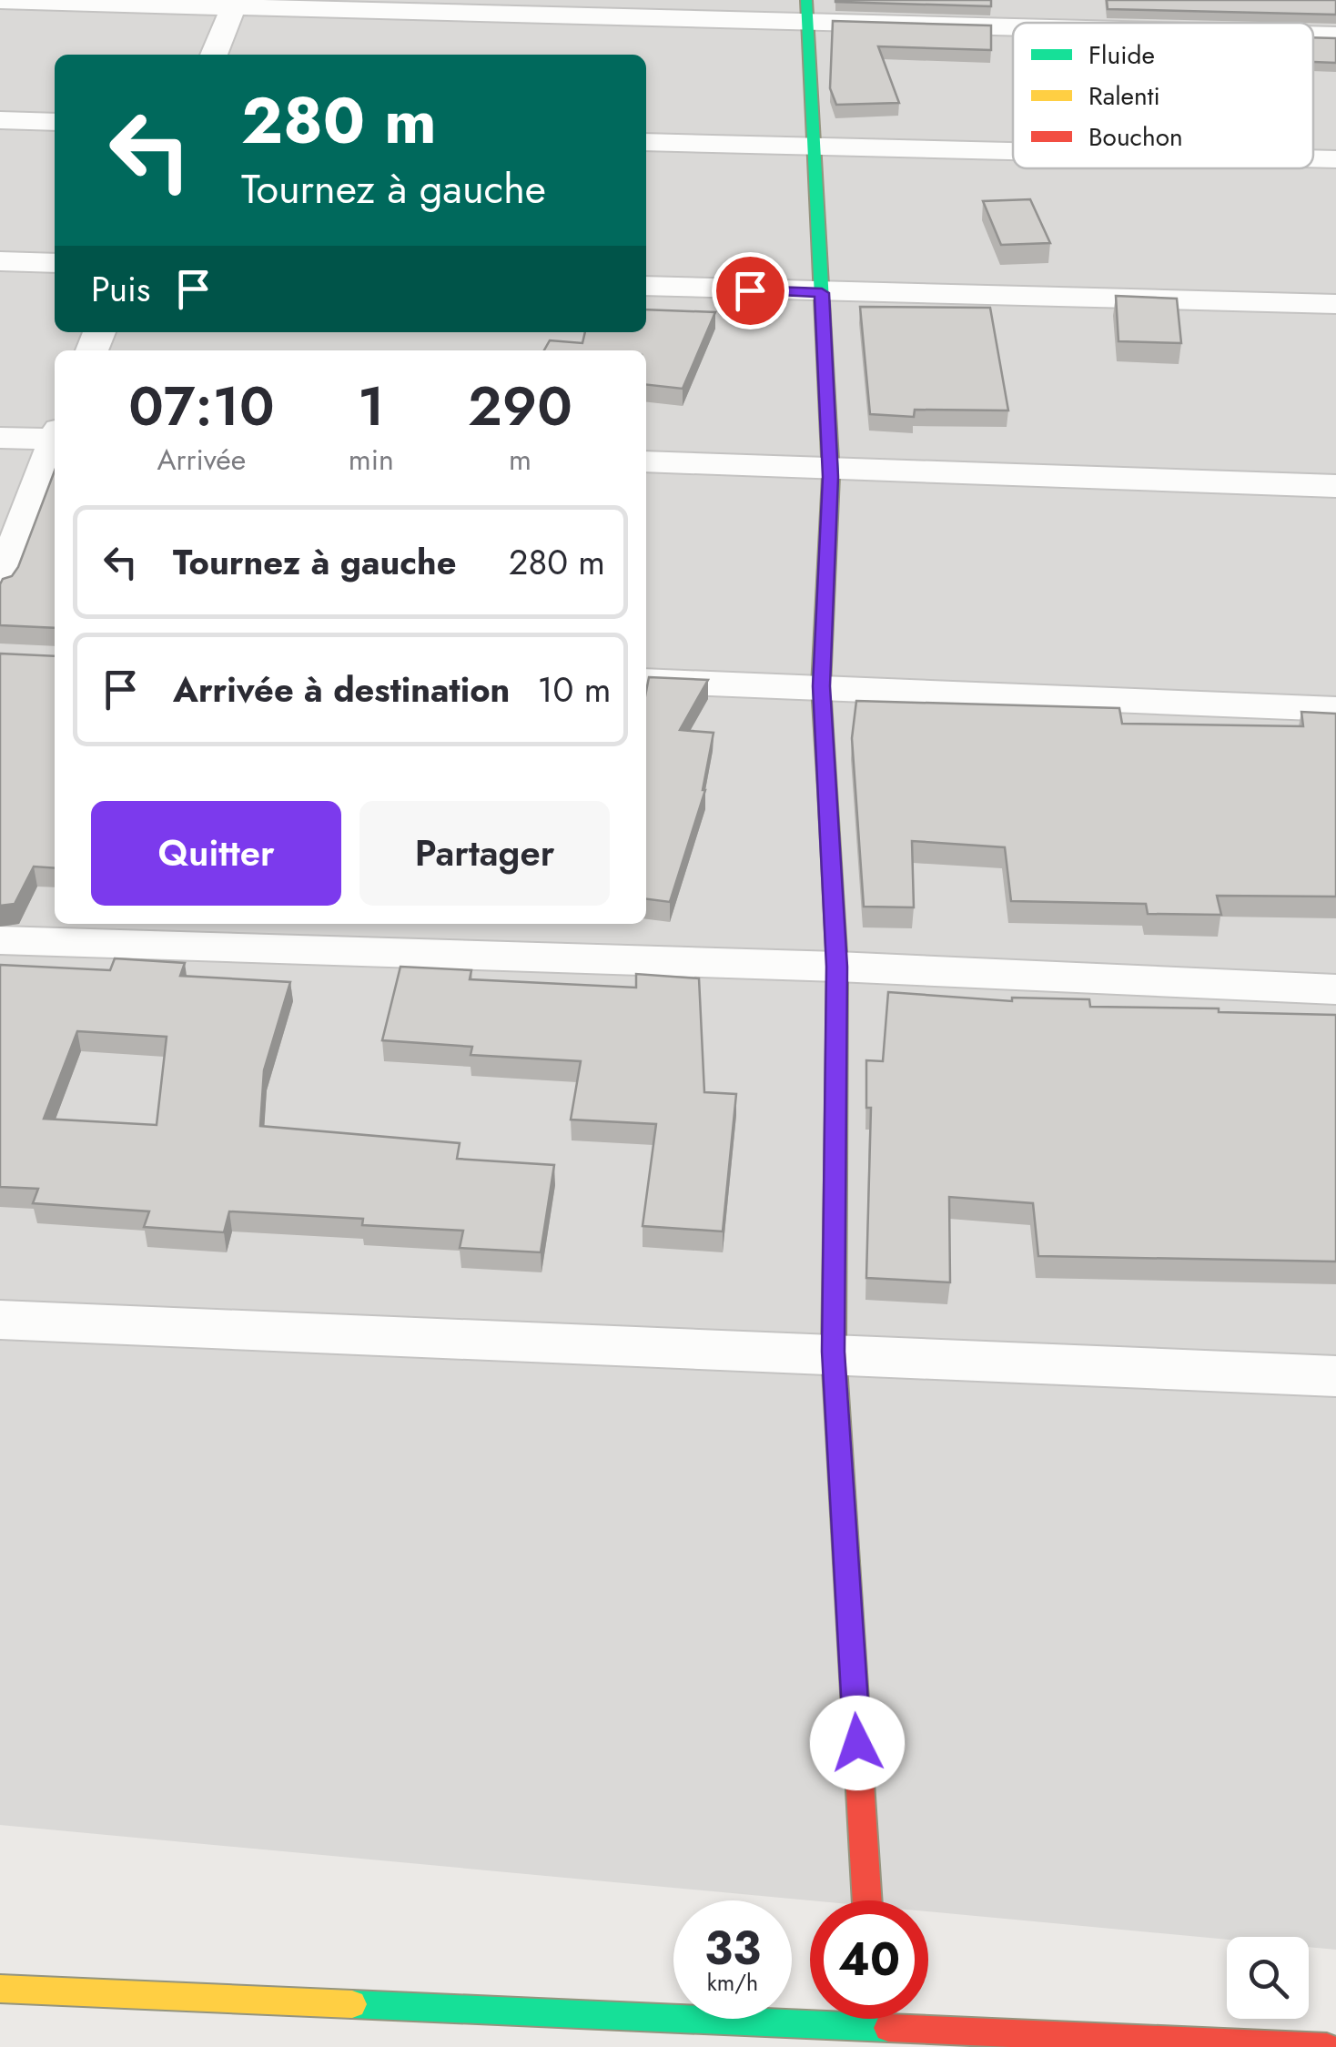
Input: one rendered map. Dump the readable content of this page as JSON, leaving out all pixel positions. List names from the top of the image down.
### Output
{
  "legend": ["Fluide", "Ralenti", "Bouchon"],
  "page": {
    "turn": ["280 m", "Tournez à gauche"],
    "then": "Puis",
    "eta": [
      "07:10",
      "Arrivée",
      "1",
      "min",
      "290",
      "m"
    ],
    "list": [
      {
        "name": "Tournez à gauche",
        "value": "280 m"
      },
      {
        "name": "Arrivée à destination",
        "value": "10 m"
      }
    ],
    "buttons": ["Quitter", "Partager"],
    "speed": "33 km/h",
    "limit": "40"
  }
}
